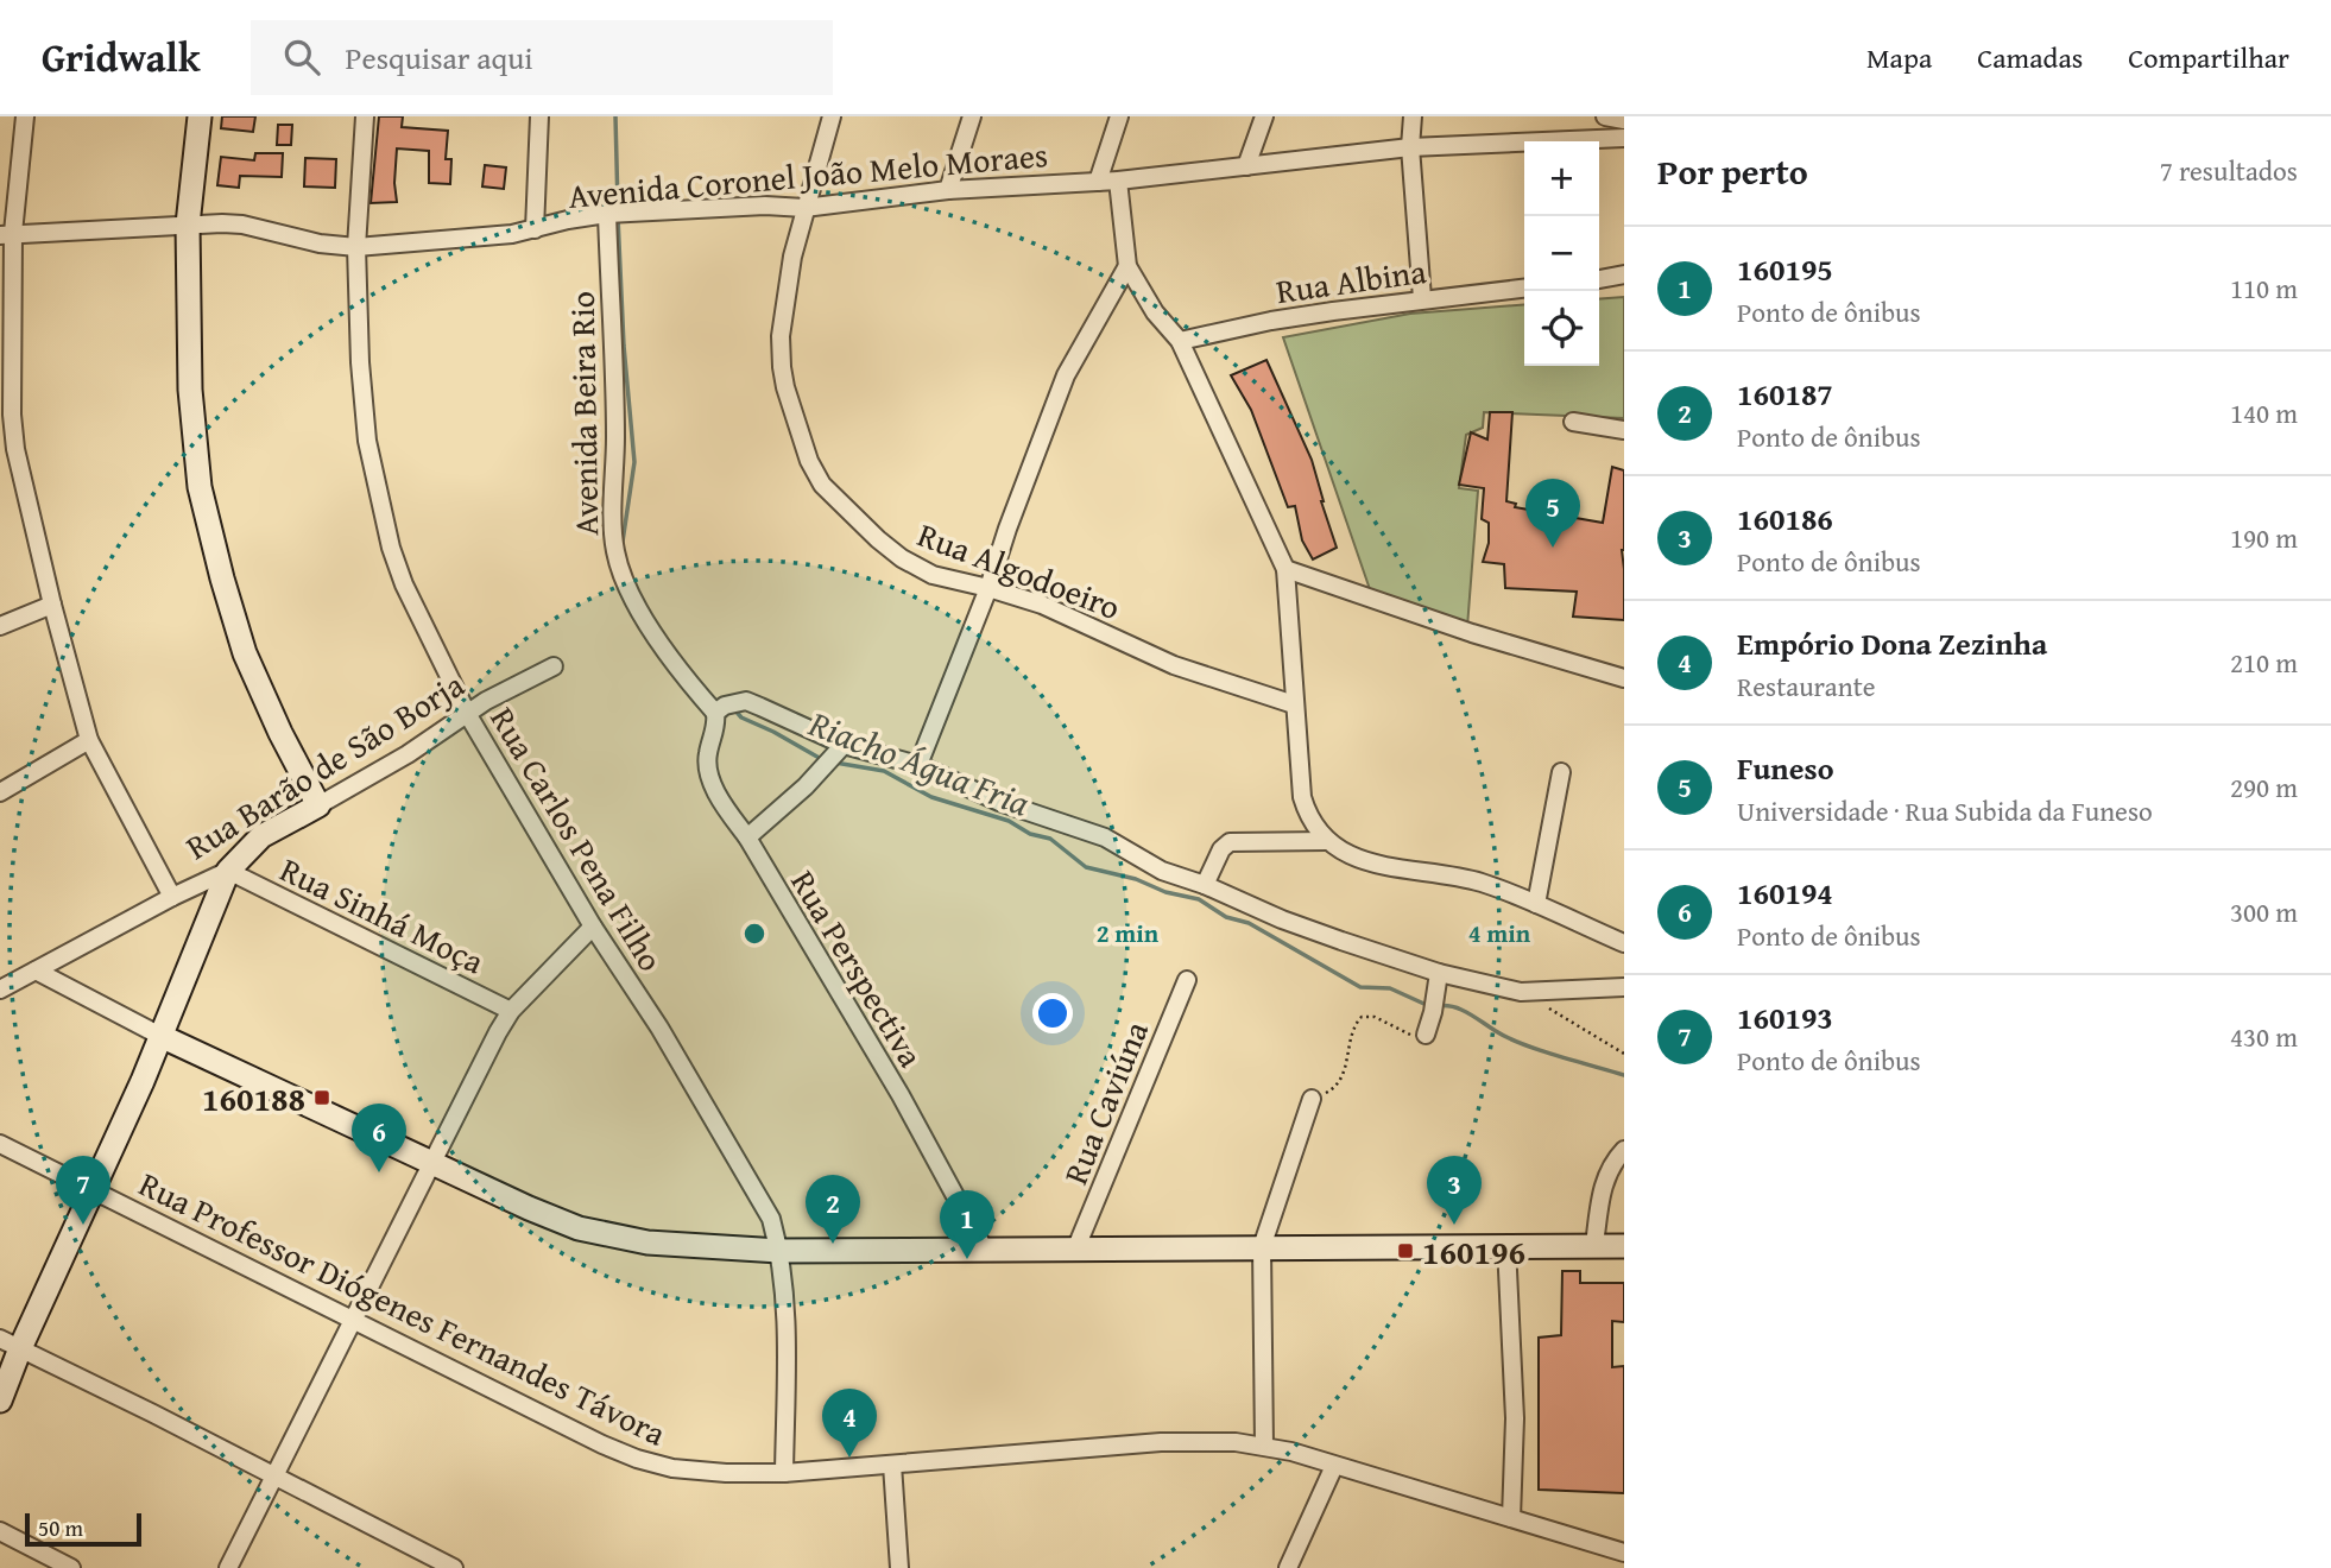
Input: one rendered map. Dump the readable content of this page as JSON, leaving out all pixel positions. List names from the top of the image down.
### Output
{
  "streets": {
    "street": [
      "Avenida Coronel João Melo Moraes",
      "Rua Albina",
      "Avenida Beira Rio",
      "Rua Algodoeiro",
      "Rua Barão de São Borja",
      "Rua Carlos Pena Filho",
      "Rua Sinhá Moça",
      "Rua Perspectiva",
      "Rua Caviúna",
      "Rua Professor Diógenes Fernandes Távora"
    ]
  },
  "crossings": [
    ["Avenida Coronel João Melo Moraes", "Avenida Beira Rio"],
    ["Avenida Coronel João Melo Moraes", "Rua Algodoeiro"],
    ["Avenida Coronel João Melo Moraes", "Rua Carlos Pena Filho"],
    ["Avenida Beira Rio", "Rua Perspectiva"],
    ["Rua Barão de São Borja", "Rua Carlos Pena Filho"],
    ["Rua Barão de São Borja", "Rua Sinhá Moça"],
    ["Rua Carlos Pena Filho", "Rua Professor Diógenes Fernandes Távora"]
  ],
  "water": ["Riacho Água Fria"],
  "places": {
    "transit": ["160188", "160196"]
  },
  "scale_bar": "50 m",
  "page": {
    "header": "Gridwalk",
    "search": "Pesquisar aqui",
    "nav": ["Mapa", "Camadas", "Compartilhar"],
    "heading": ["Por perto", "7 resultados"],
    "map_buttons": ["+", "−"],
    "list": [
      {
        "mark": "1",
        "name": "160195",
        "note": "Ponto de ônibus",
        "value": "110 m"
      },
      {
        "mark": "2",
        "name": "160187",
        "note": "Ponto de ônibus",
        "value": "140 m"
      },
      {
        "mark": "3",
        "name": "160186",
        "note": "Ponto de ônibus",
        "value": "190 m"
      },
      {
        "mark": "4",
        "name": "Empório Dona Zezinha",
        "note": "Restaurante",
        "value": "210 m"
      },
      {
        "mark": "5",
        "name": "Funeso",
        "note": "Universidade · Rua Subida da Funeso",
        "value": "290 m"
      },
      {
        "mark": "6",
        "name": "160194",
        "note": "Ponto de ônibus",
        "value": "300 m"
      },
      {
        "mark": "7",
        "name": "160193",
        "note": "Ponto de ônibus",
        "value": "430 m"
      }
    ],
    "pins": [
      "5",
      "6",
      "3",
      "7",
      "2",
      "1",
      "4"
    ],
    "scale": "50 m"
  },
  "rings": ["2 min", "4 min"]
}
